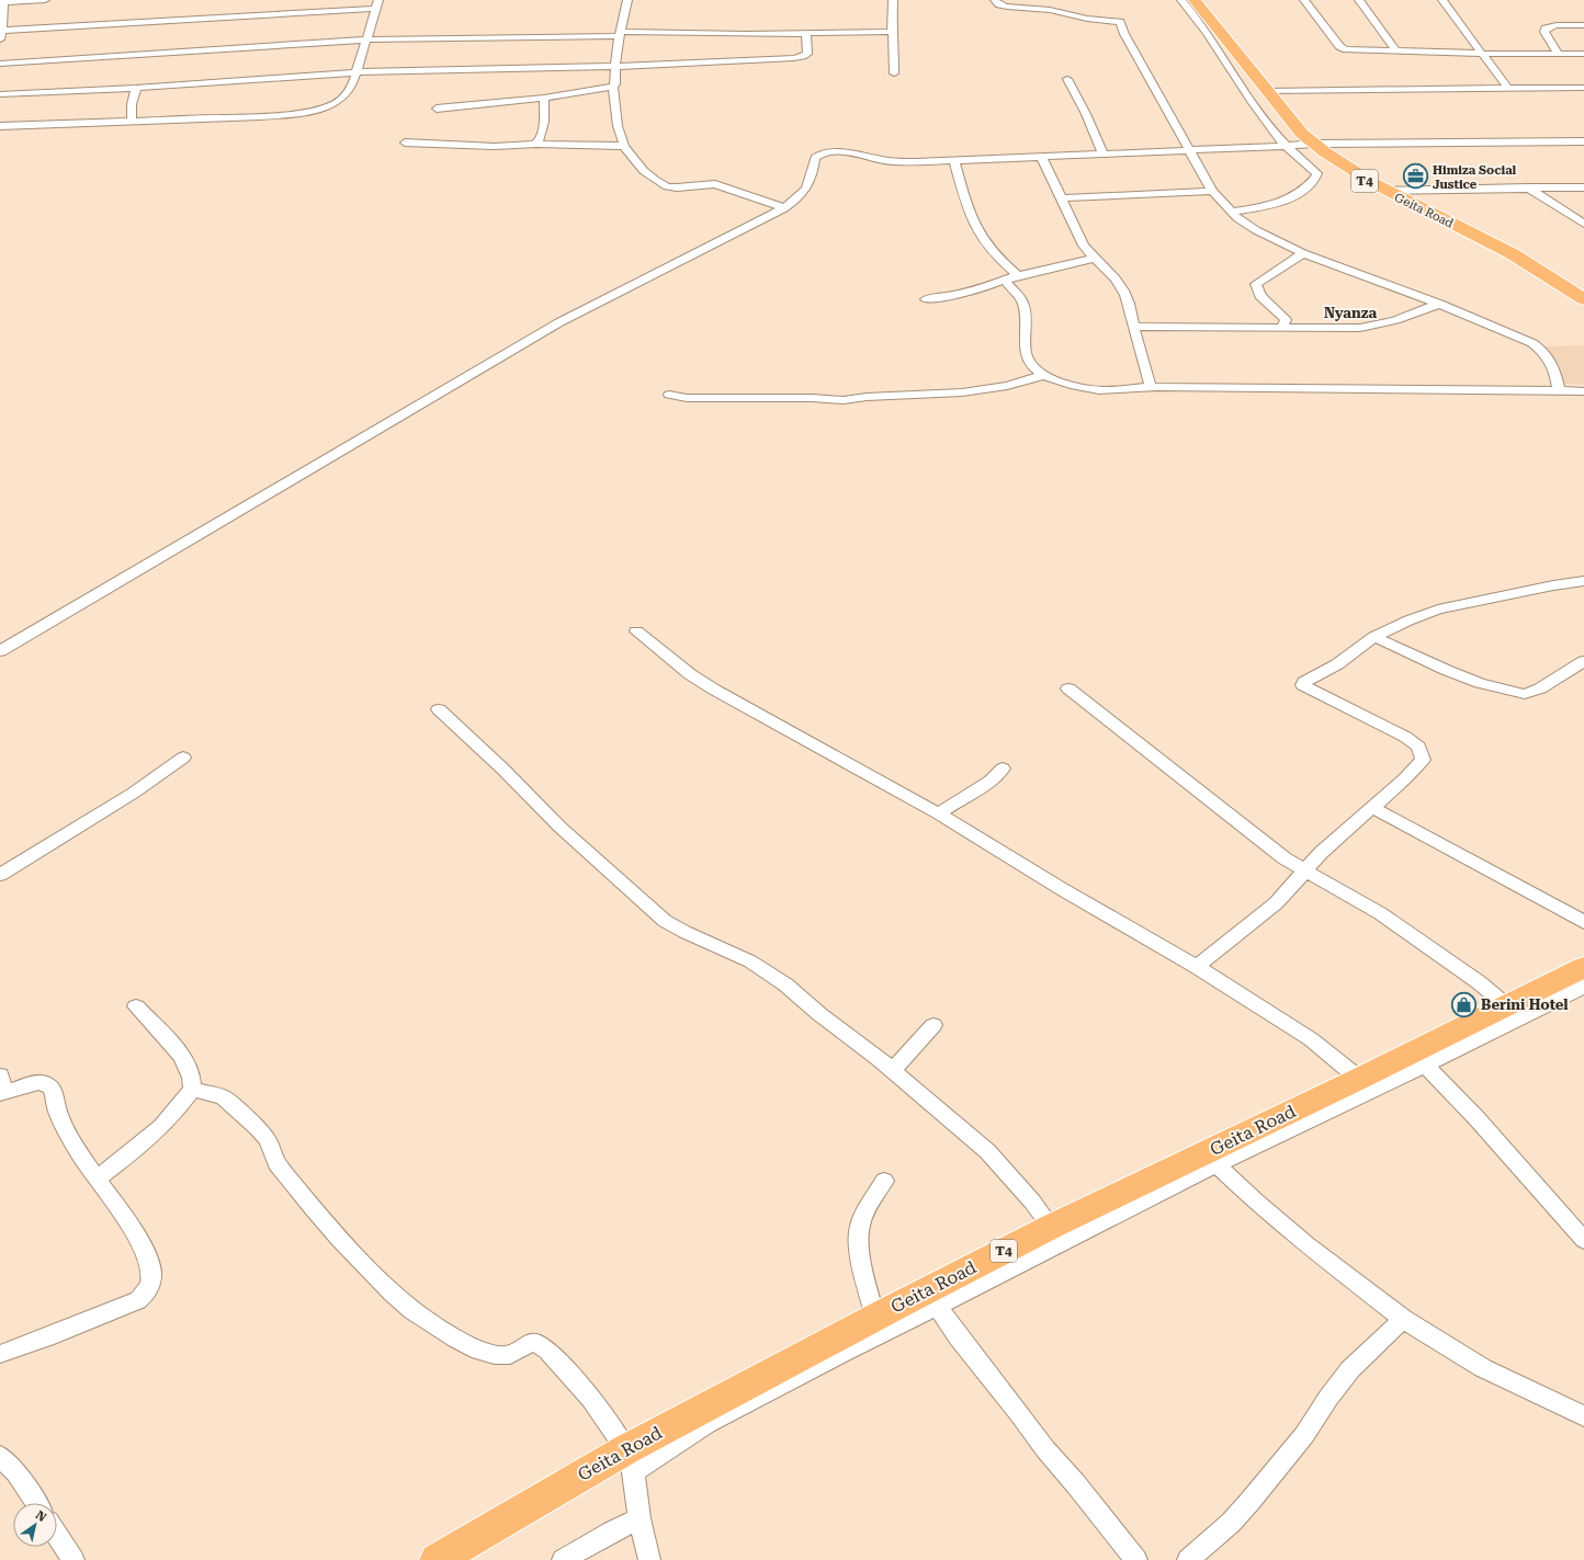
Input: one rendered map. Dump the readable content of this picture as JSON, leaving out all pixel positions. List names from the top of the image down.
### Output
{
  "streets": {
    "highway": ["T4", "Geita Road"]
  },
  "districts": ["Nyanza"],
  "places": {
    "office": ["Himiza Social Justice"],
    "shop": ["Berini Hotel"]
  },
  "north": "top right"
}
